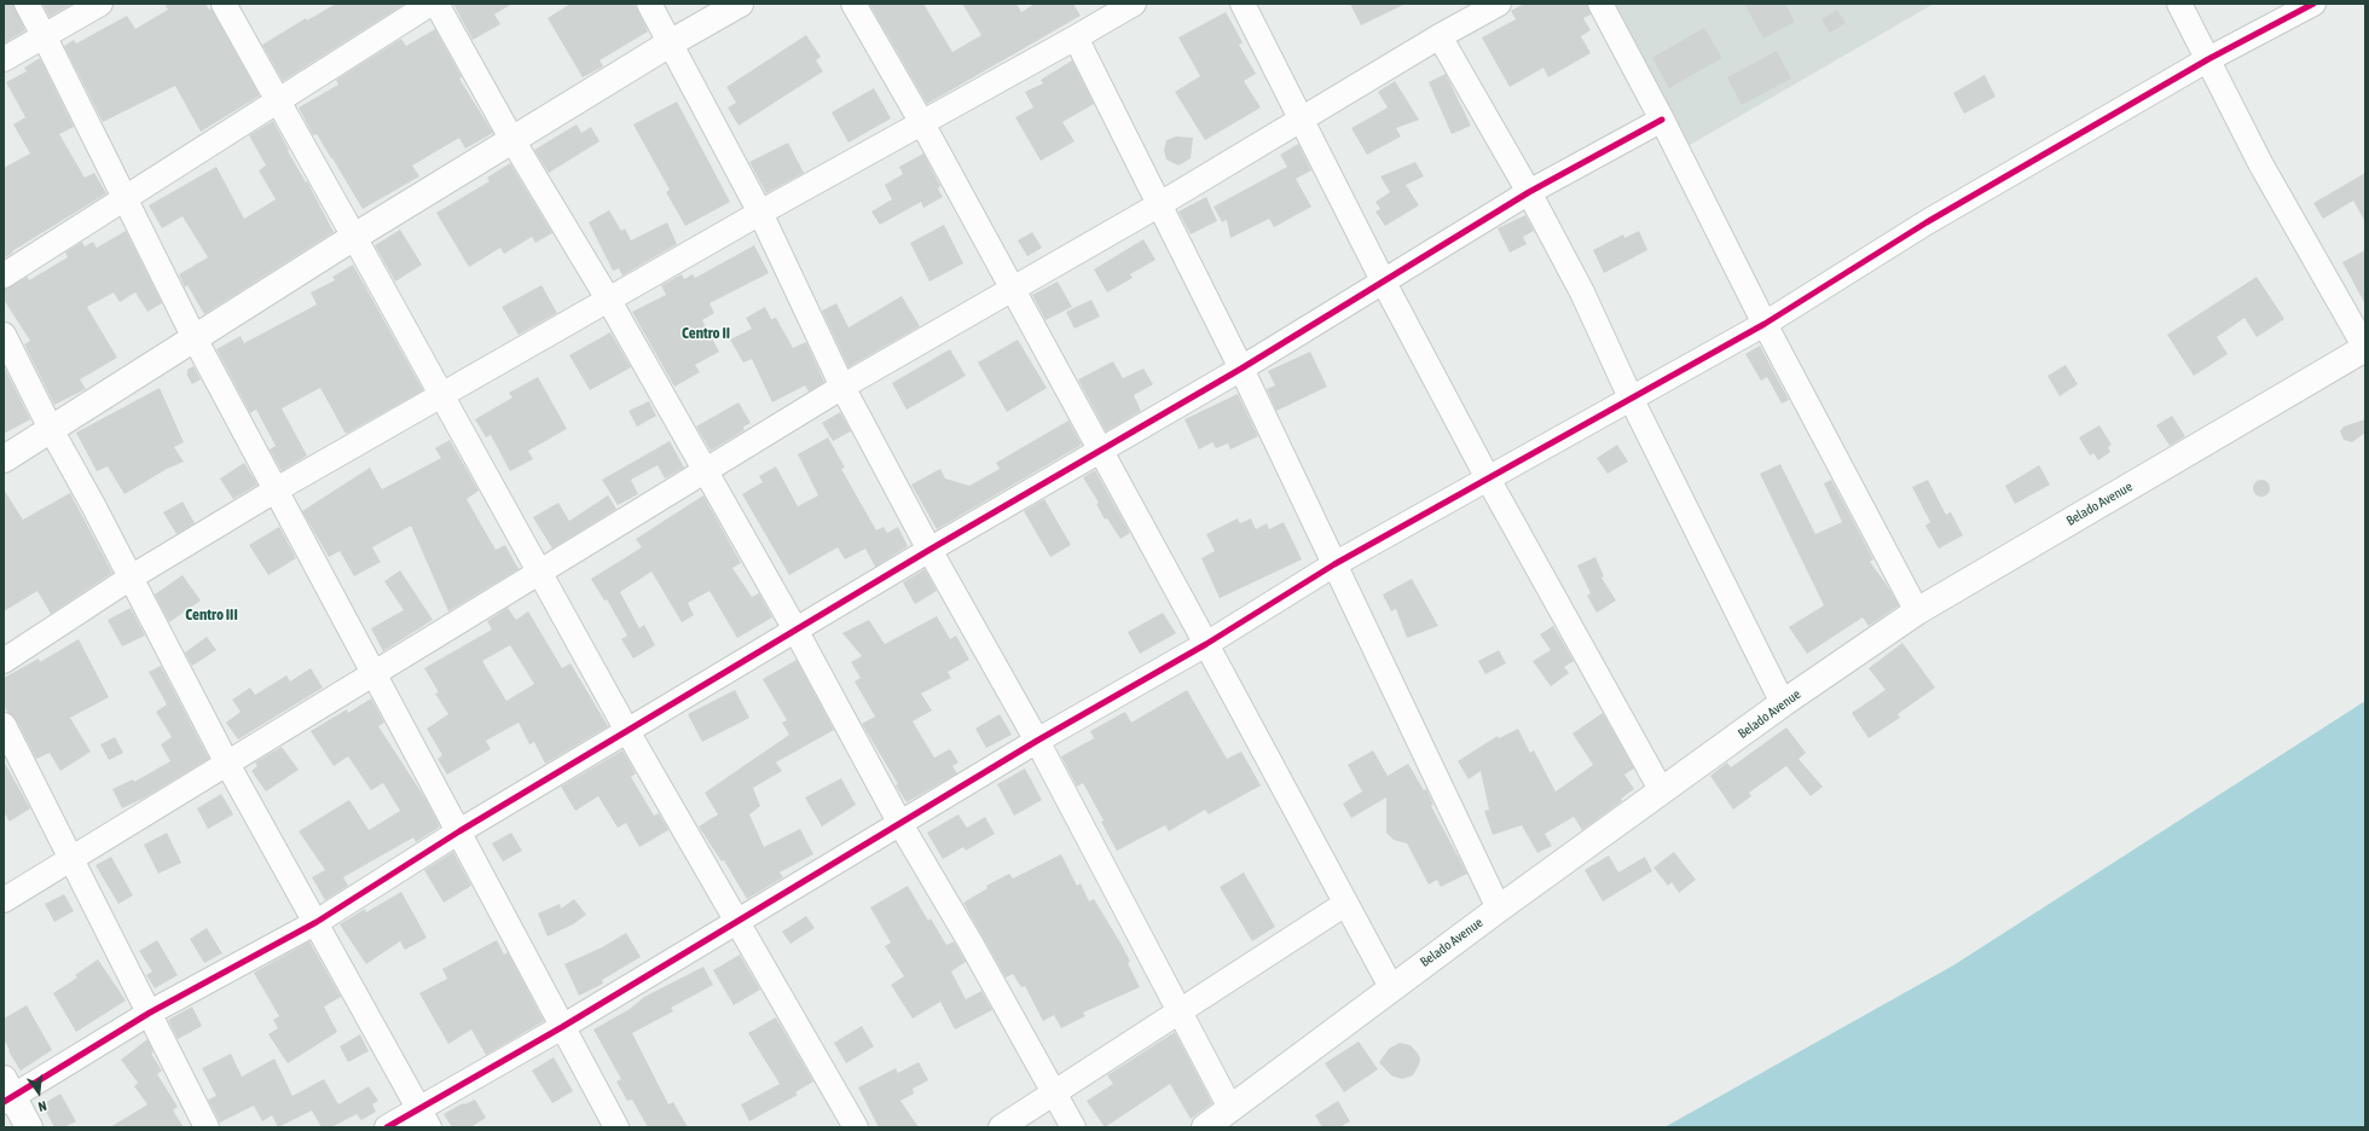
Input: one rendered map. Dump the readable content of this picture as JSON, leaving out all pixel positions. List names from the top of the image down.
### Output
{
  "streets": {
    "street": ["Belado Avenue"]
  },
  "districts": ["Centro II", "Centro III"],
  "north": "bottom"
}
